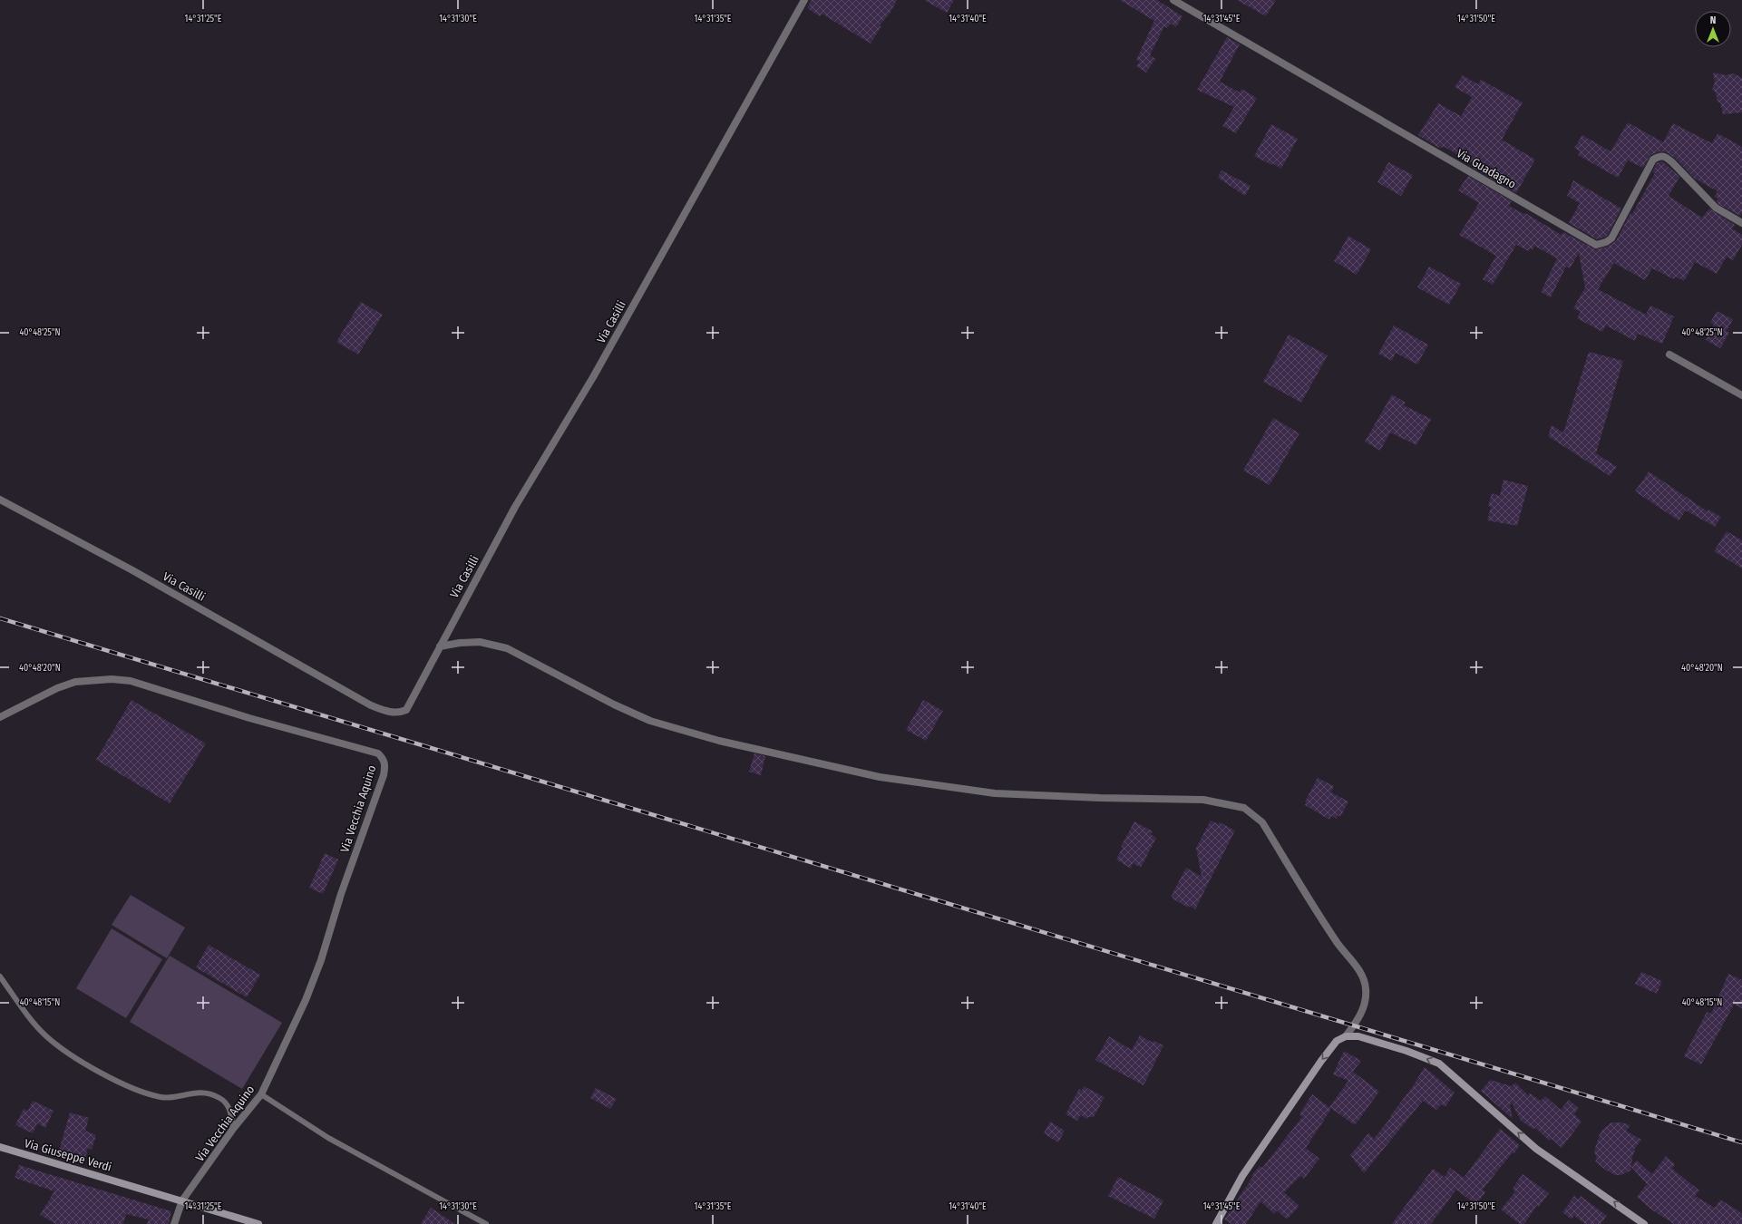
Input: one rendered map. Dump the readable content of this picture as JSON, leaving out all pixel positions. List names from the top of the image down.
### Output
{
  "streets": {
    "street": [
      "Via Guadagno",
      "Via Casilli",
      "Via Vecchia Aquino",
      "Via Giuseppe Verdi"
    ]
  },
  "crossings": [
    ["Via Vecchia Aquino", "Via Giuseppe Verdi"]
  ],
  "north": "top",
  "coordinates": [
    "14°31'25\"E",
    "14°31'30\"E",
    "14°31'35\"E",
    "14°31'40\"E",
    "14°31'45\"E",
    "14°31'50\"E",
    "40°48'25\"N",
    "40°48'20\"N",
    "40°48'15\"N"
  ]
}
